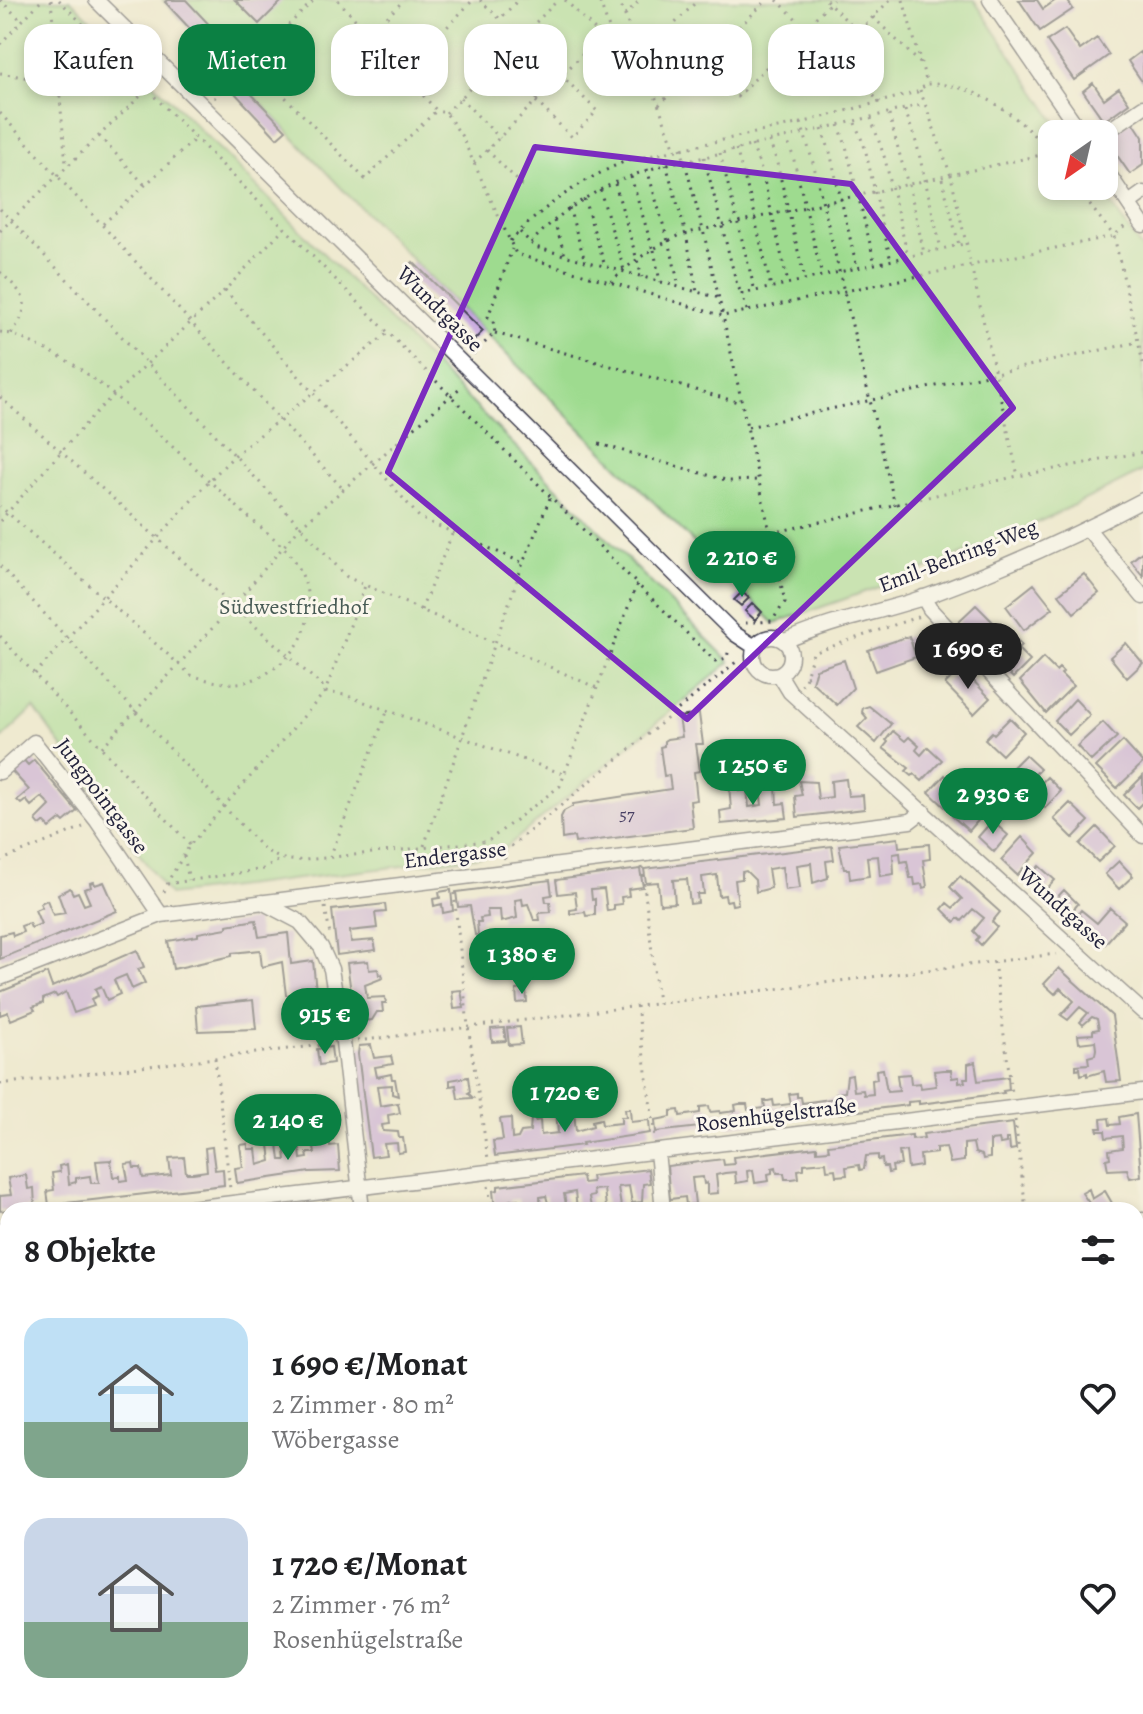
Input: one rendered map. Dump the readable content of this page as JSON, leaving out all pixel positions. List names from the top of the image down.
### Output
{
  "streets": {
    "street": [
      "Wundtgasse",
      "Emil-Behring-Weg",
      "Jungpointgasse",
      "Endergasse",
      "Rosenhügelstraße"
    ]
  },
  "crossings": [
    ["Wundtgasse", "Emil-Behring-Weg"],
    ["Wundtgasse", "Endergasse"],
    ["Jungpointgasse", "Endergasse"]
  ],
  "parks": ["Südwestfriedhof"],
  "house_numbers": ["57"],
  "north": "bottom left",
  "page": {
    "chip": [
      "Kaufen",
      "Mieten",
      "Filter",
      "Neu",
      "Wohnung",
      "Haus"
    ],
    "price": [
      "2 210 €",
      "1 690 €",
      "1 250 €",
      "2 930 €",
      "1 380 €",
      "915 €",
      "1 720 €",
      "2 140 €"
    ],
    "heading": "8 Objekte",
    "list": [
      {
        "name": "1 690 €/Monat",
        "note": "2 Zimmer · 80 m² · Wöbergasse"
      },
      {
        "name": "1 720 €/Monat",
        "note": "2 Zimmer · 76 m² · Rosenhügelstraße"
      }
    ]
  }
}
